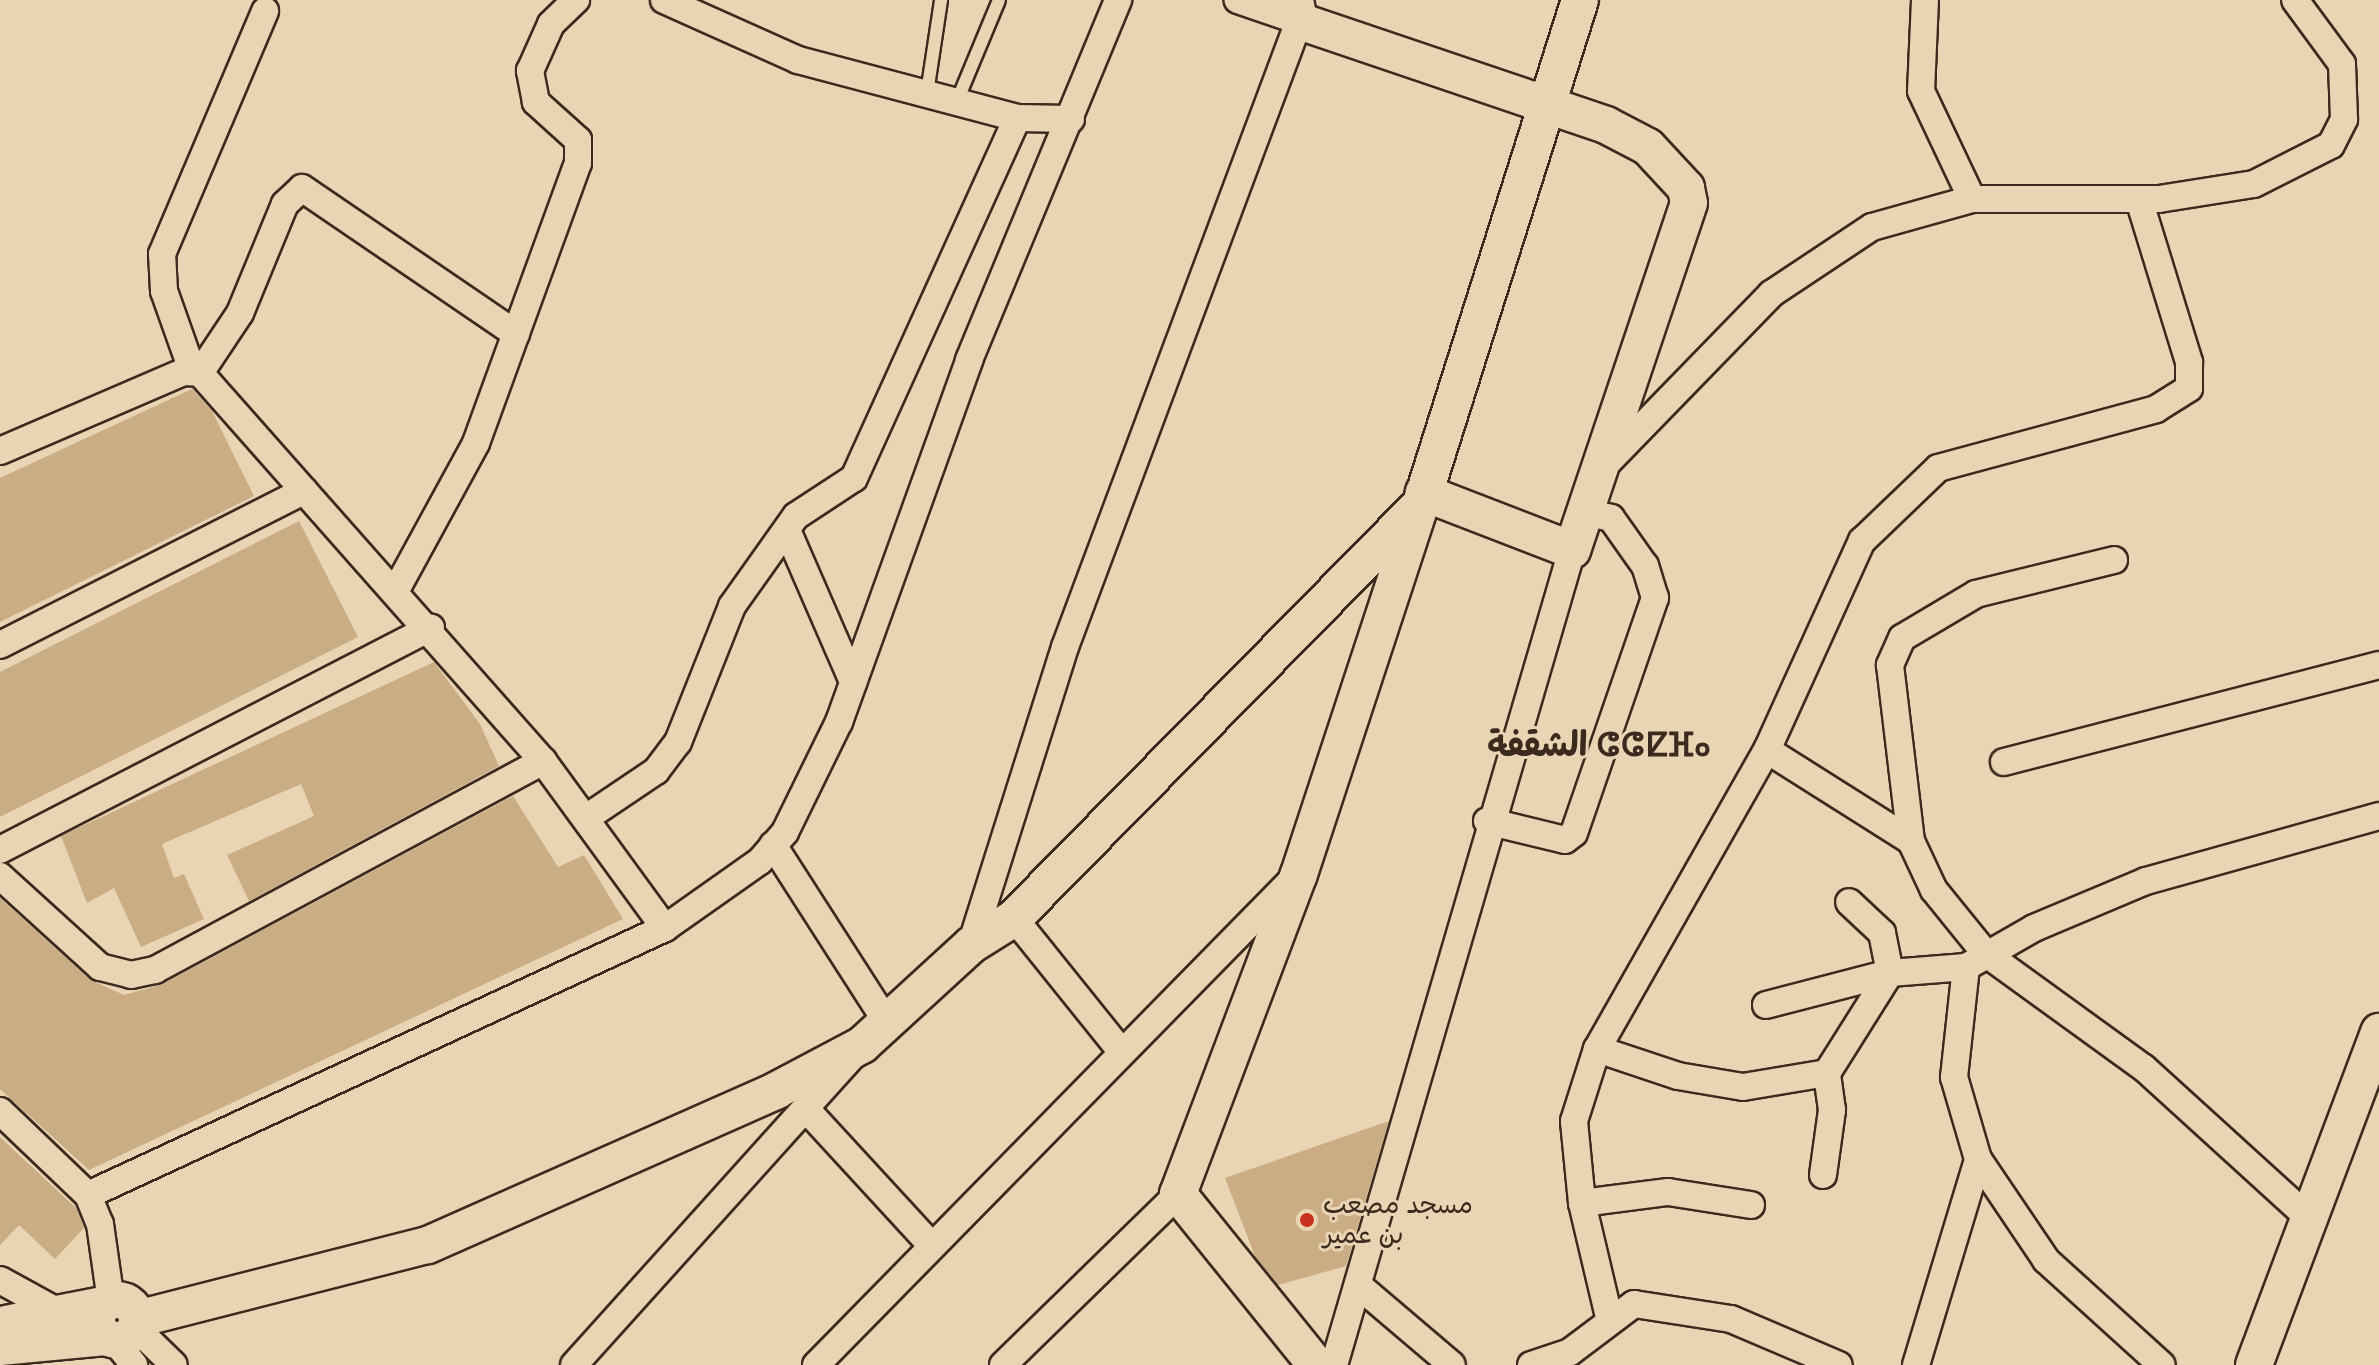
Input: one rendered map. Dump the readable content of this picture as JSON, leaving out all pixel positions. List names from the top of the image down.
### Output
{
  "districts": ["الشقفة ⵛⵛⵇⴼⴰ"],
  "places": ["مسجد مصعب بن عمير"]
}
